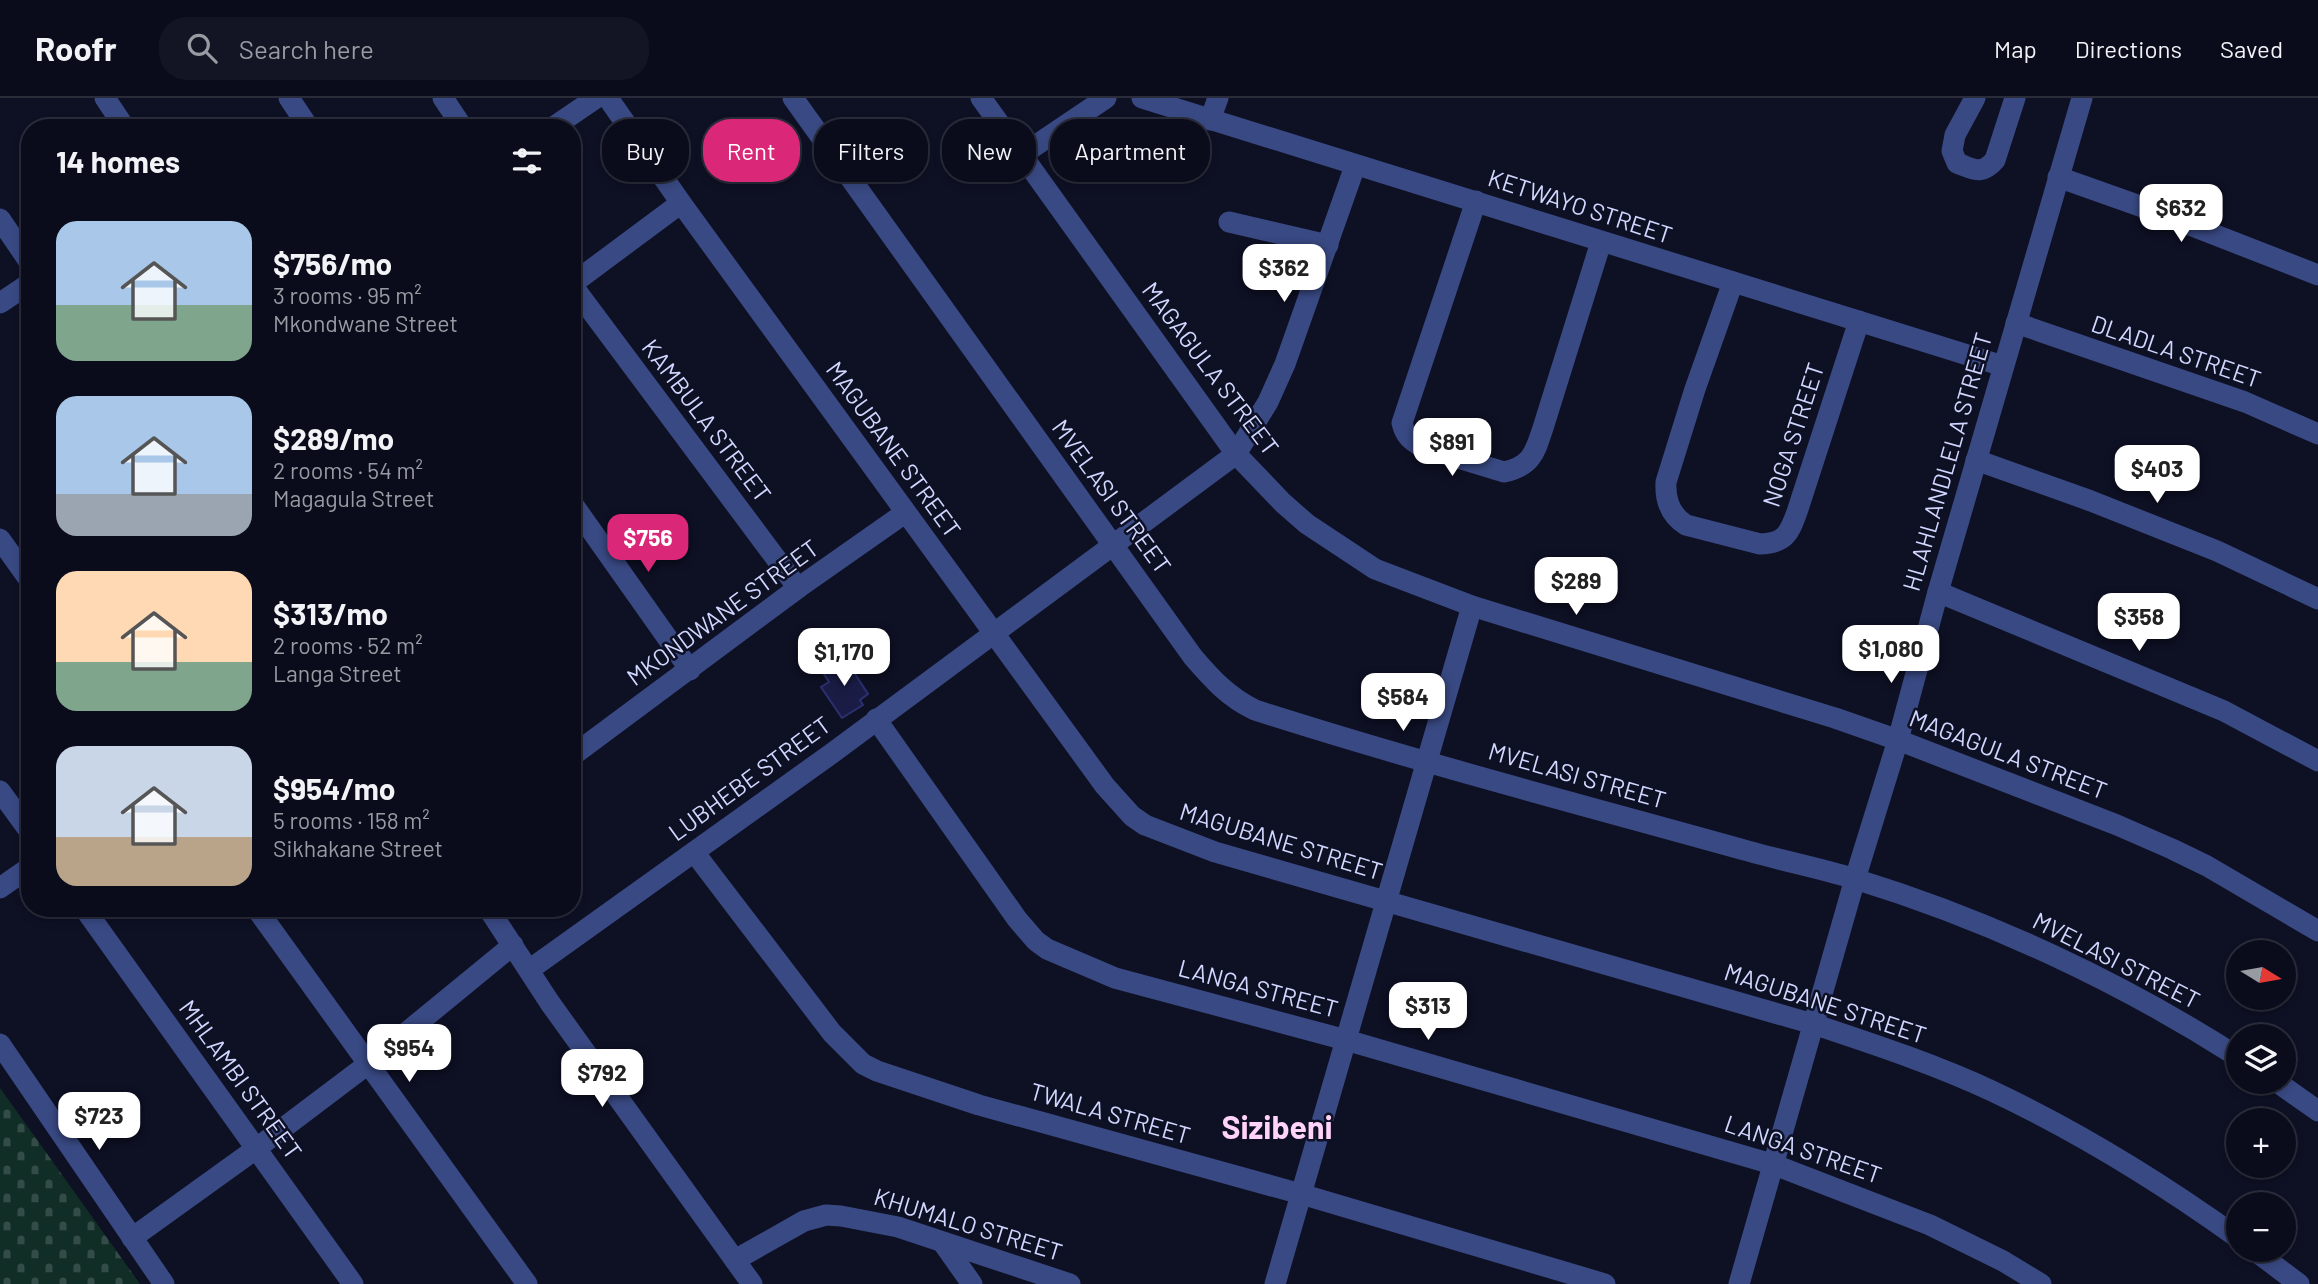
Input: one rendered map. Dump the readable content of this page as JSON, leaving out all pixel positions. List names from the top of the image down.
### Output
{
  "streets": {
    "street": [
      "KETWAYO STREET",
      "DLADLA STREET",
      "MAGAGULA STREET",
      "KAMBULA STREET",
      "NOGA STREET",
      "MAGUBANE STREET",
      "HLAHLANDLELA STREET",
      "MVELASI STREET",
      "MKONDWANE STREET",
      "LUBHEBE STREET",
      "LANGA STREET",
      "MHLAMBI STREET",
      "TWALA STREET",
      "KHUMALO STREET"
    ]
  },
  "crossings": [
    ["KETWAYO STREET", "NOGA STREET"],
    ["KETWAYO STREET", "HLAHLANDLELA STREET"],
    ["DLADLA STREET", "HLAHLANDLELA STREET"],
    ["MAGAGULA STREET", "HLAHLANDLELA STREET"],
    ["MAGAGULA STREET", "LUBHEBE STREET"],
    ["KAMBULA STREET", "MKONDWANE STREET"],
    ["MAGUBANE STREET", "HLAHLANDLELA STREET"],
    ["MAGUBANE STREET", "MKONDWANE STREET"],
    ["MAGUBANE STREET", "LUBHEBE STREET"],
    ["HLAHLANDLELA STREET", "MVELASI STREET"],
    ["HLAHLANDLELA STREET", "LANGA STREET"],
    ["MVELASI STREET", "LUBHEBE STREET"],
    ["LUBHEBE STREET", "LANGA STREET"],
    ["LUBHEBE STREET", "TWALA STREET"]
  ],
  "districts": ["Sizibeni"],
  "north": "right",
  "page": {
    "header": "Roofr",
    "search": "Search here",
    "nav": ["Map", "Directions", "Saved"],
    "chip": [
      "Buy",
      "Rent",
      "Filters",
      "New",
      "Apartment"
    ],
    "heading": "14 homes",
    "price": [
      "$632",
      "$362",
      "$891",
      "$403",
      "$756",
      "$289",
      "$358",
      "$1,080",
      "$1,170",
      "$584",
      "$313",
      "$954",
      "$792",
      "$723"
    ],
    "list": [
      {
        "name": "$756/mo",
        "note": "3 rooms · 95 m² · Mkondwane Street"
      },
      {
        "name": "$289/mo",
        "note": "2 rooms · 54 m² · Magagula Street"
      },
      {
        "name": "$313/mo",
        "note": "2 rooms · 52 m² · Langa Street"
      },
      {
        "name": "$954/mo",
        "note": "5 rooms · 158 m² · Sikhakane Street"
      }
    ],
    "map_buttons": ["+", "−"]
  }
}
